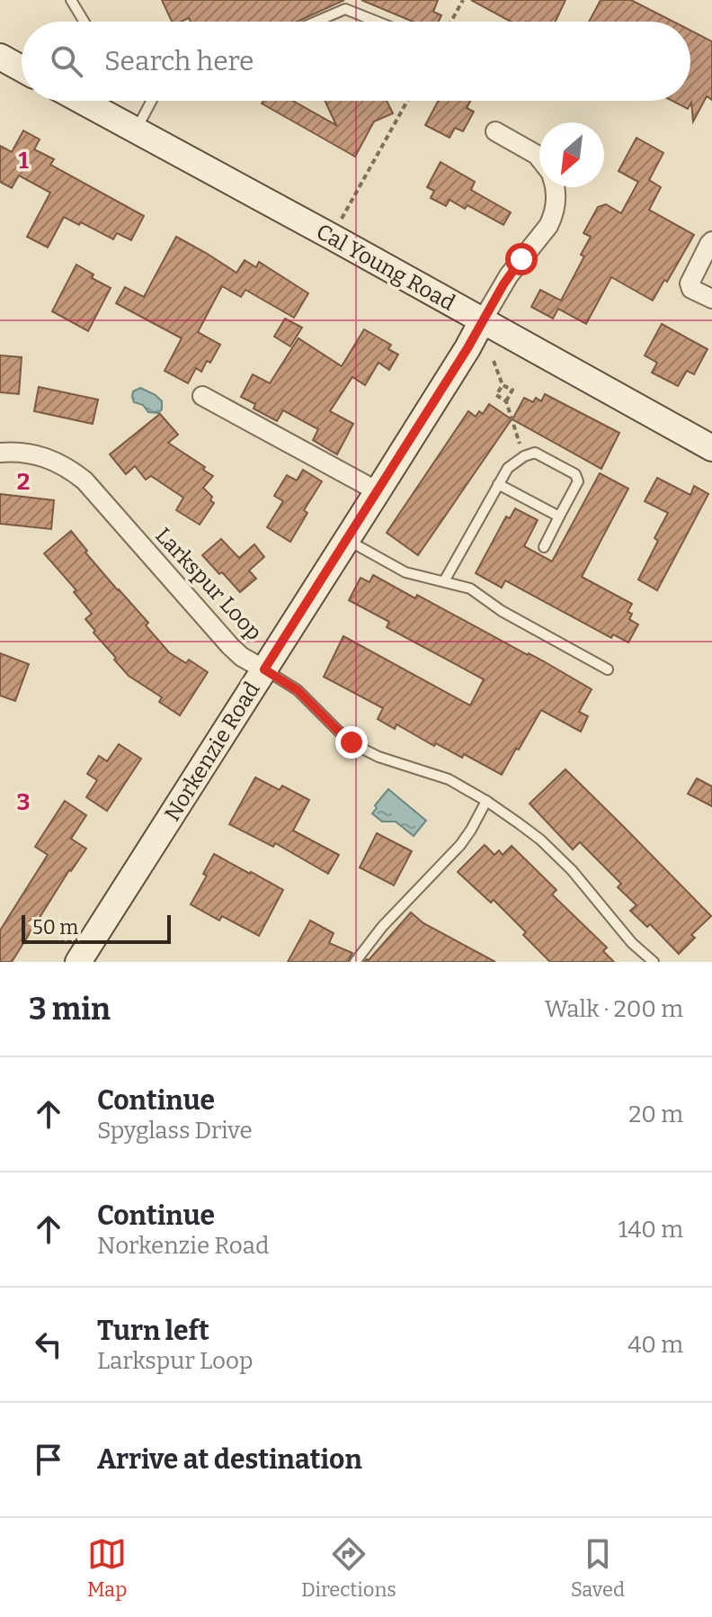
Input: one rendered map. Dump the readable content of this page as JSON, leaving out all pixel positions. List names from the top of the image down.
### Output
{
  "streets": {
    "main road": ["Cal Young Road", "Norkenzie Road"],
    "street": ["Larkspur Loop"]
  },
  "crossings": [
    ["Cal Young Road", "Norkenzie Road"],
    ["Larkspur Loop", "Norkenzie Road"]
  ],
  "scale_bar": "50 m",
  "north": "bottom left",
  "page": {
    "search": "Search here",
    "scale": "50 m",
    "heading": ["3 min", "Walk · 200 m"],
    "list": [
      ["Continue", "Spyglass Drive", "20 m"],
      ["Continue", "Norkenzie Road", "140 m"],
      ["Turn left", "Larkspur Loop", "40 m"],
      "Arrive at destination"
    ],
    "nav": ["Map", "Directions", "Saved"]
  },
  "grid": {
    "rows": ["1", "2", "3"]
  }
}
